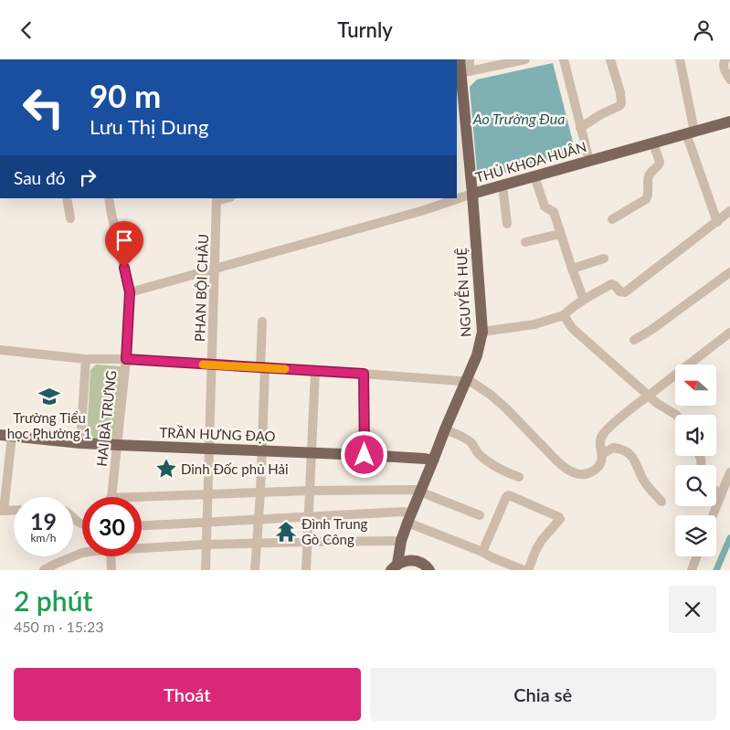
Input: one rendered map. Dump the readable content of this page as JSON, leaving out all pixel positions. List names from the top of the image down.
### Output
{
  "streets": {
    "main road": ["THỦ KHOA HUÂN", "NGUYỄN HUỆ", "TRẦN HƯNG ĐẠO"],
    "street": ["PHAN BỘI CHÂU", "HAI BÀ TRƯNG"]
  },
  "crossings": [
    ["THỦ KHOA HUÂN", "PHAN BỘI CHÂU"],
    ["THỦ KHOA HUÂN", "NGUYỄN HUỆ"],
    ["THỦ KHOA HUÂN", "HAI BÀ TRƯNG"],
    ["PHAN BỘI CHÂU", "TRẦN HƯNG ĐẠO"],
    ["NGUYỄN HUỆ", "TRẦN HƯNG ĐẠO"],
    ["HAI BÀ TRƯNG", "TRẦN HƯNG ĐẠO"]
  ],
  "water": ["Ao Trường Đua"],
  "places": {
    "school or university": ["Trường Tiểu học Phường 1"],
    "place": ["Dinh Đốc phủ Hải"],
    "temple": ["Đình Trung Gò Công"]
  },
  "north": "left",
  "page": {
    "header": "Turnly",
    "turn": ["90 m", "Lưu Thị Dung"],
    "then": "Sau đó",
    "speed": "19 km/h",
    "limit": "30",
    "heading": ["2 phút", "450 m · 15:23"],
    "buttons": ["Thoát", "Chia sẻ"]
  }
}
